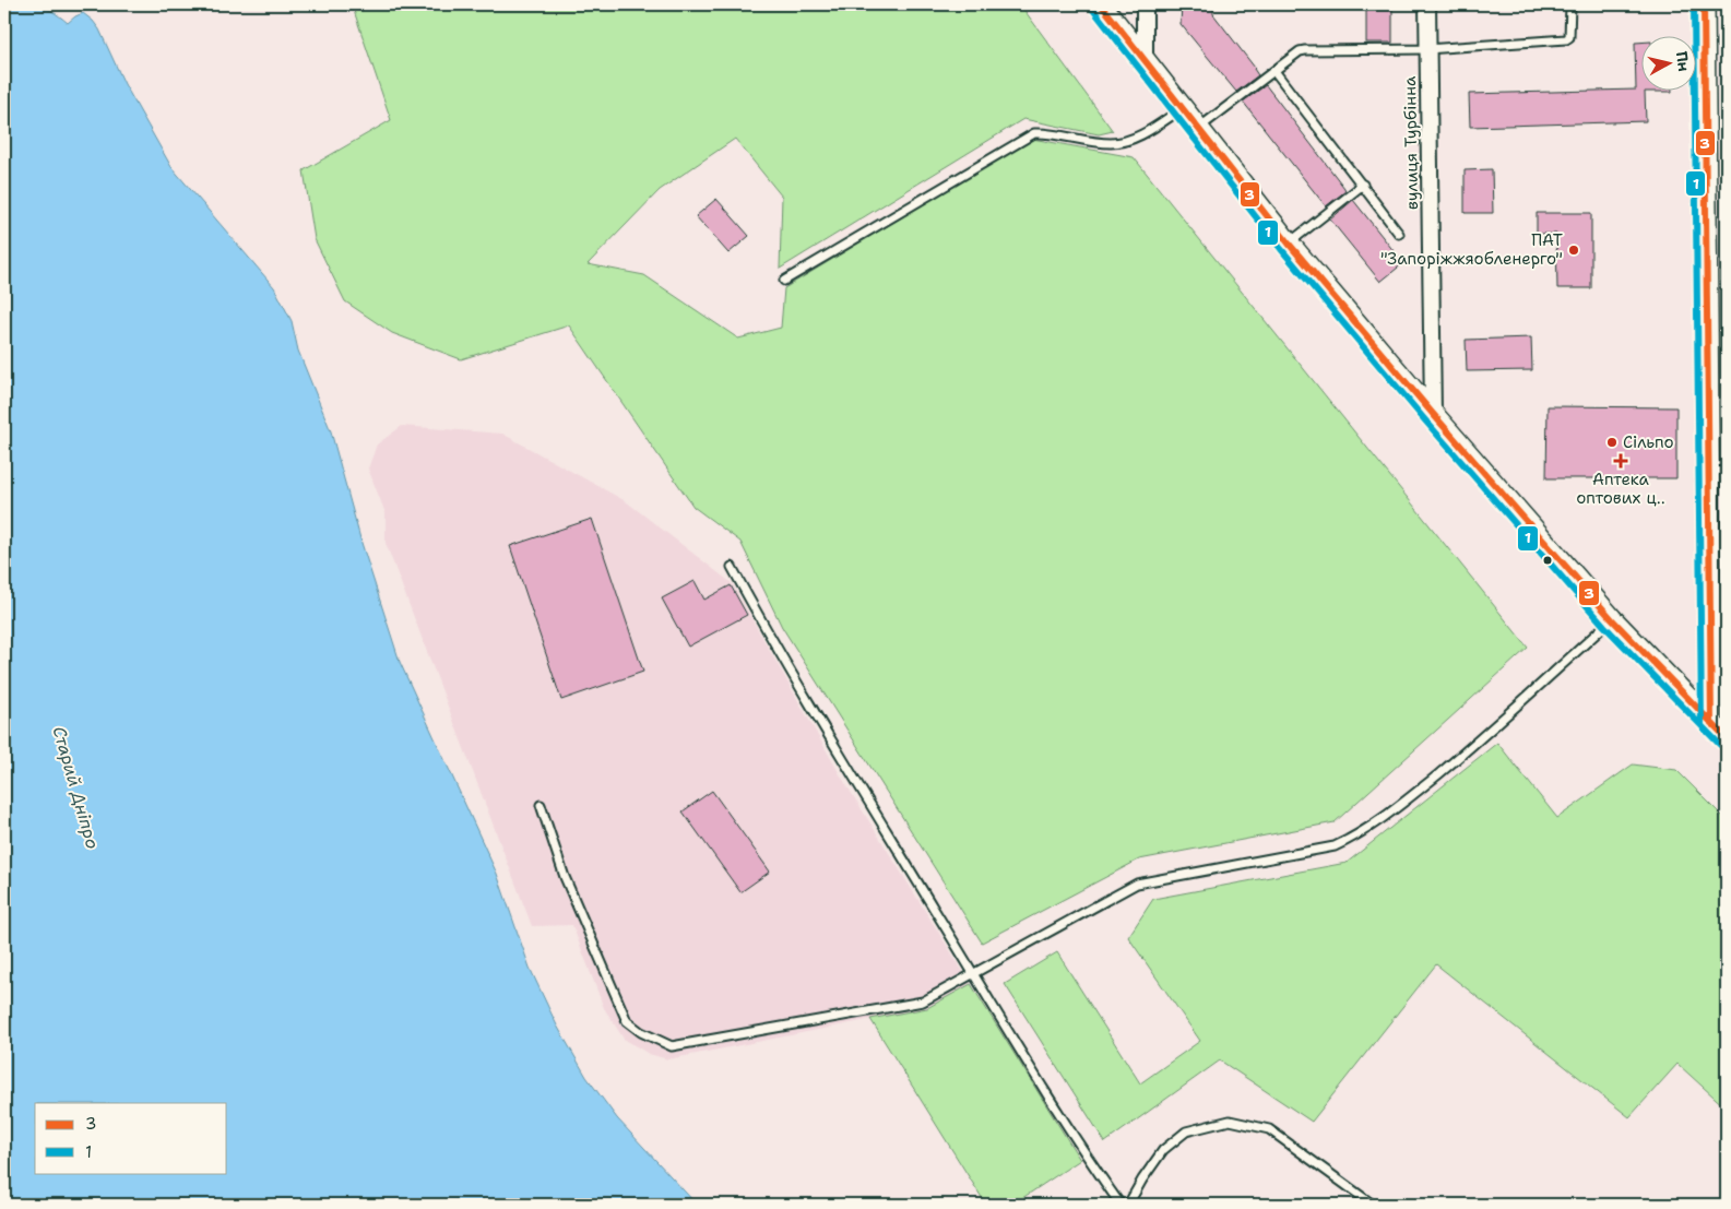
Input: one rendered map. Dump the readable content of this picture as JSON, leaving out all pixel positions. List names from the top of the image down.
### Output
{
  "streets": {
    "street": ["вулиця Турбінна"]
  },
  "water": ["Старий Дніпро"],
  "places": {
    "other": ["ПАТ \"Запоріжжяобленерго\"", "Сільпо"],
    "health": ["Аптека оптових ц‥"]
  },
  "lines": ["transit line 3", "transit line 1"],
  "legend": ["3", "1"],
  "north": "right"
}
